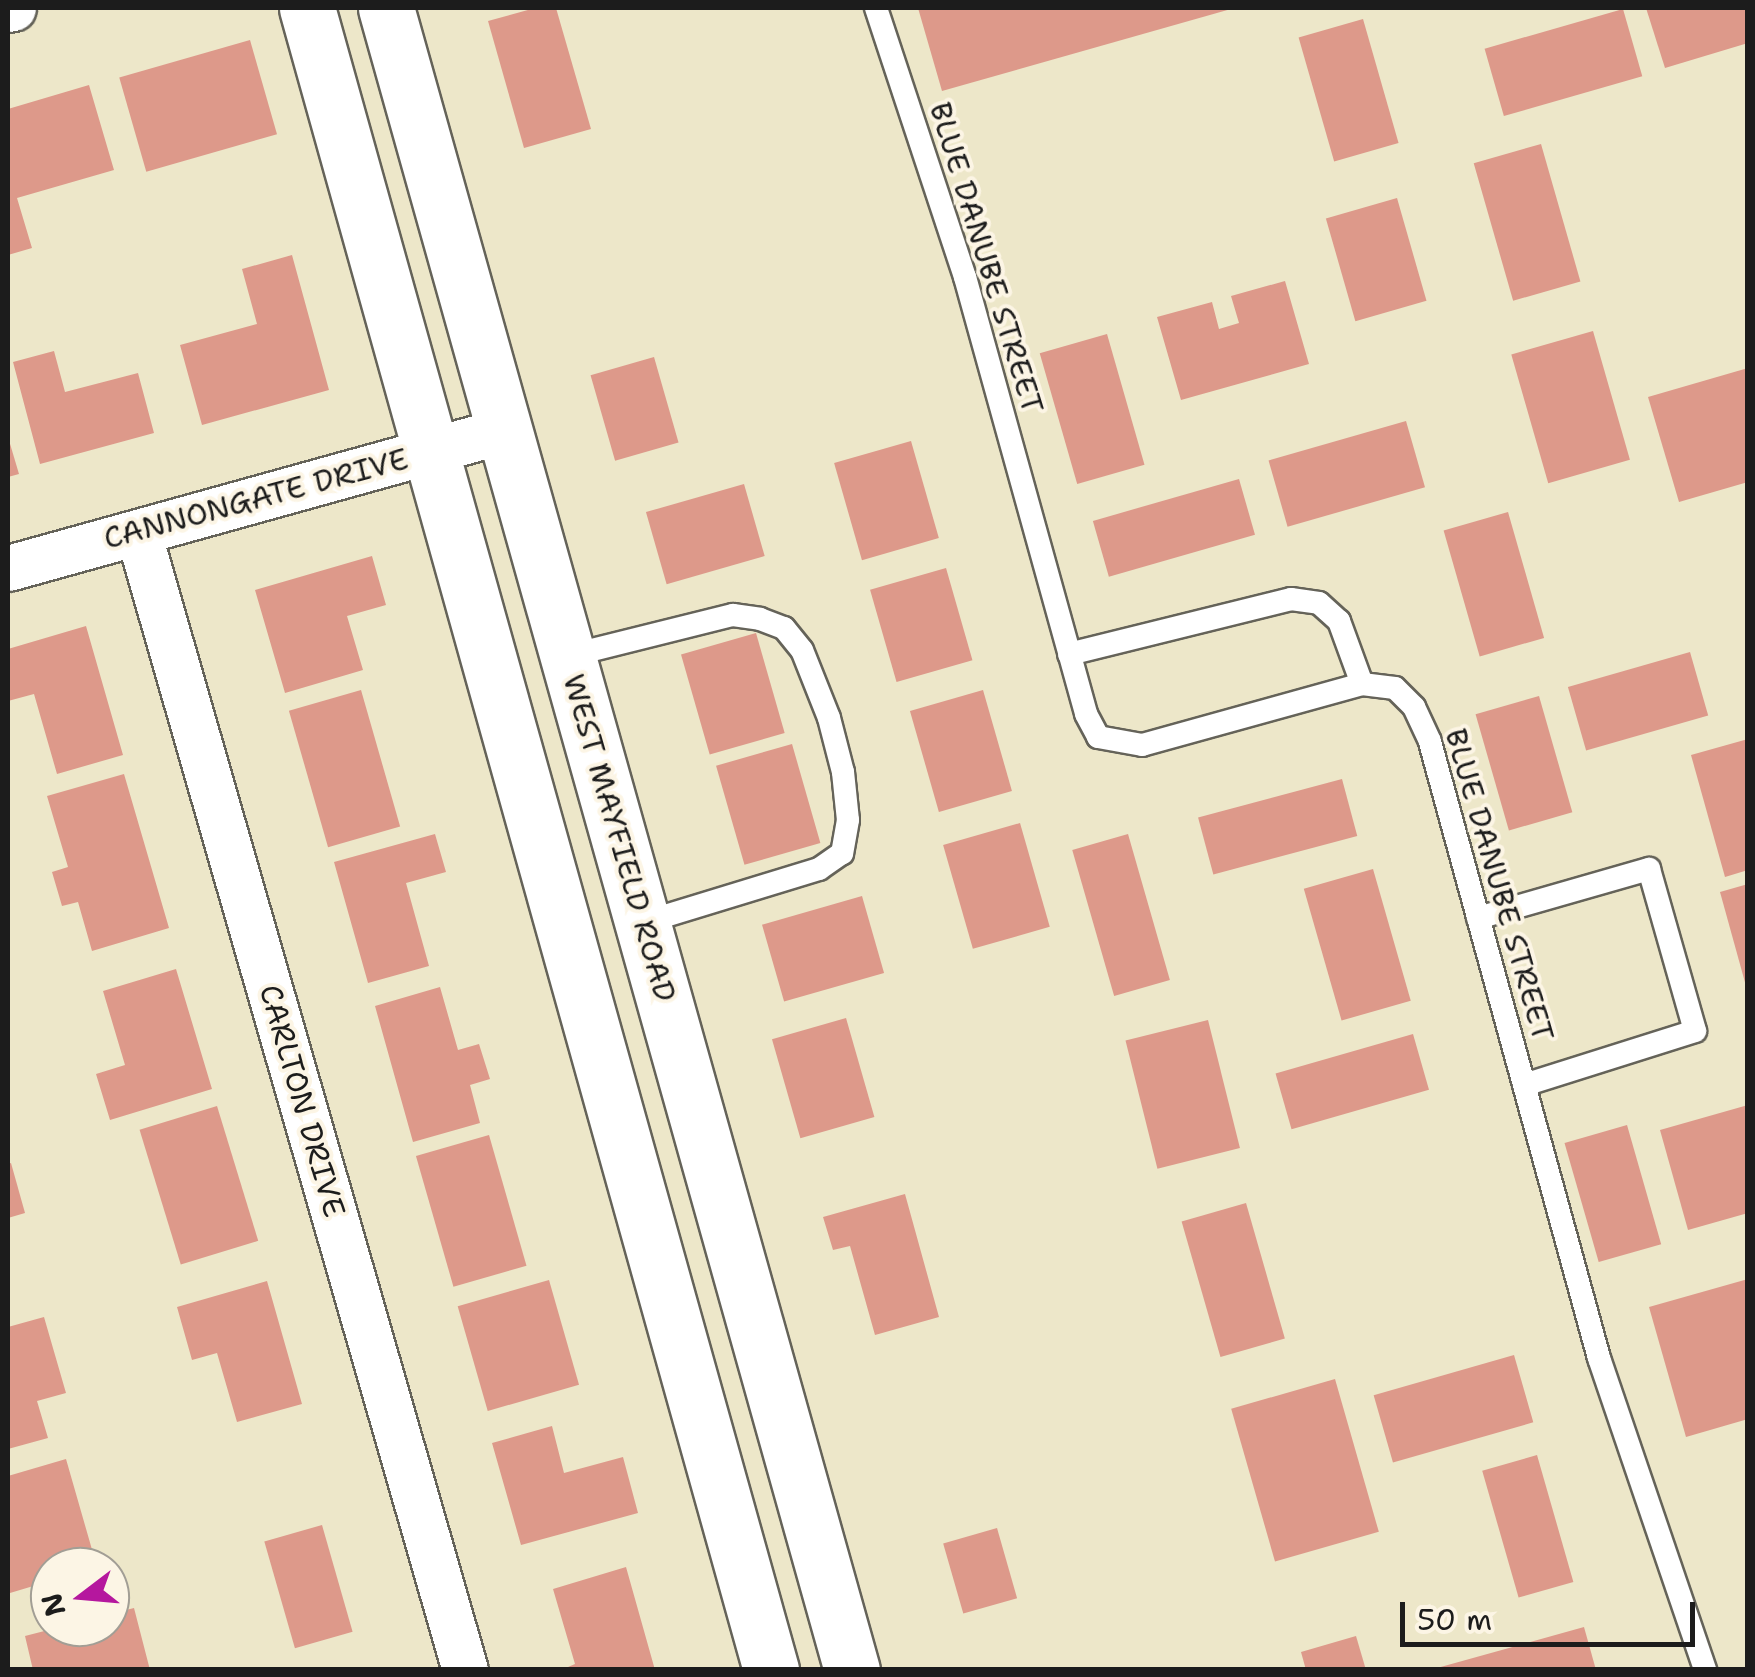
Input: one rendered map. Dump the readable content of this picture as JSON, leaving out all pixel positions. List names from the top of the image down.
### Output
{
  "streets": {
    "main road": ["WEST MAYFIELD ROAD"],
    "street": ["CANNONGATE DRIVE", "CARLTON DRIVE"],
    "lane": ["BLUE DANUBE STREET"]
  },
  "crossings": [
    ["CANNONGATE DRIVE", "WEST MAYFIELD ROAD"],
    ["CANNONGATE DRIVE", "CARLTON DRIVE"]
  ],
  "scale_bar": "50 m",
  "north": "left"
}
